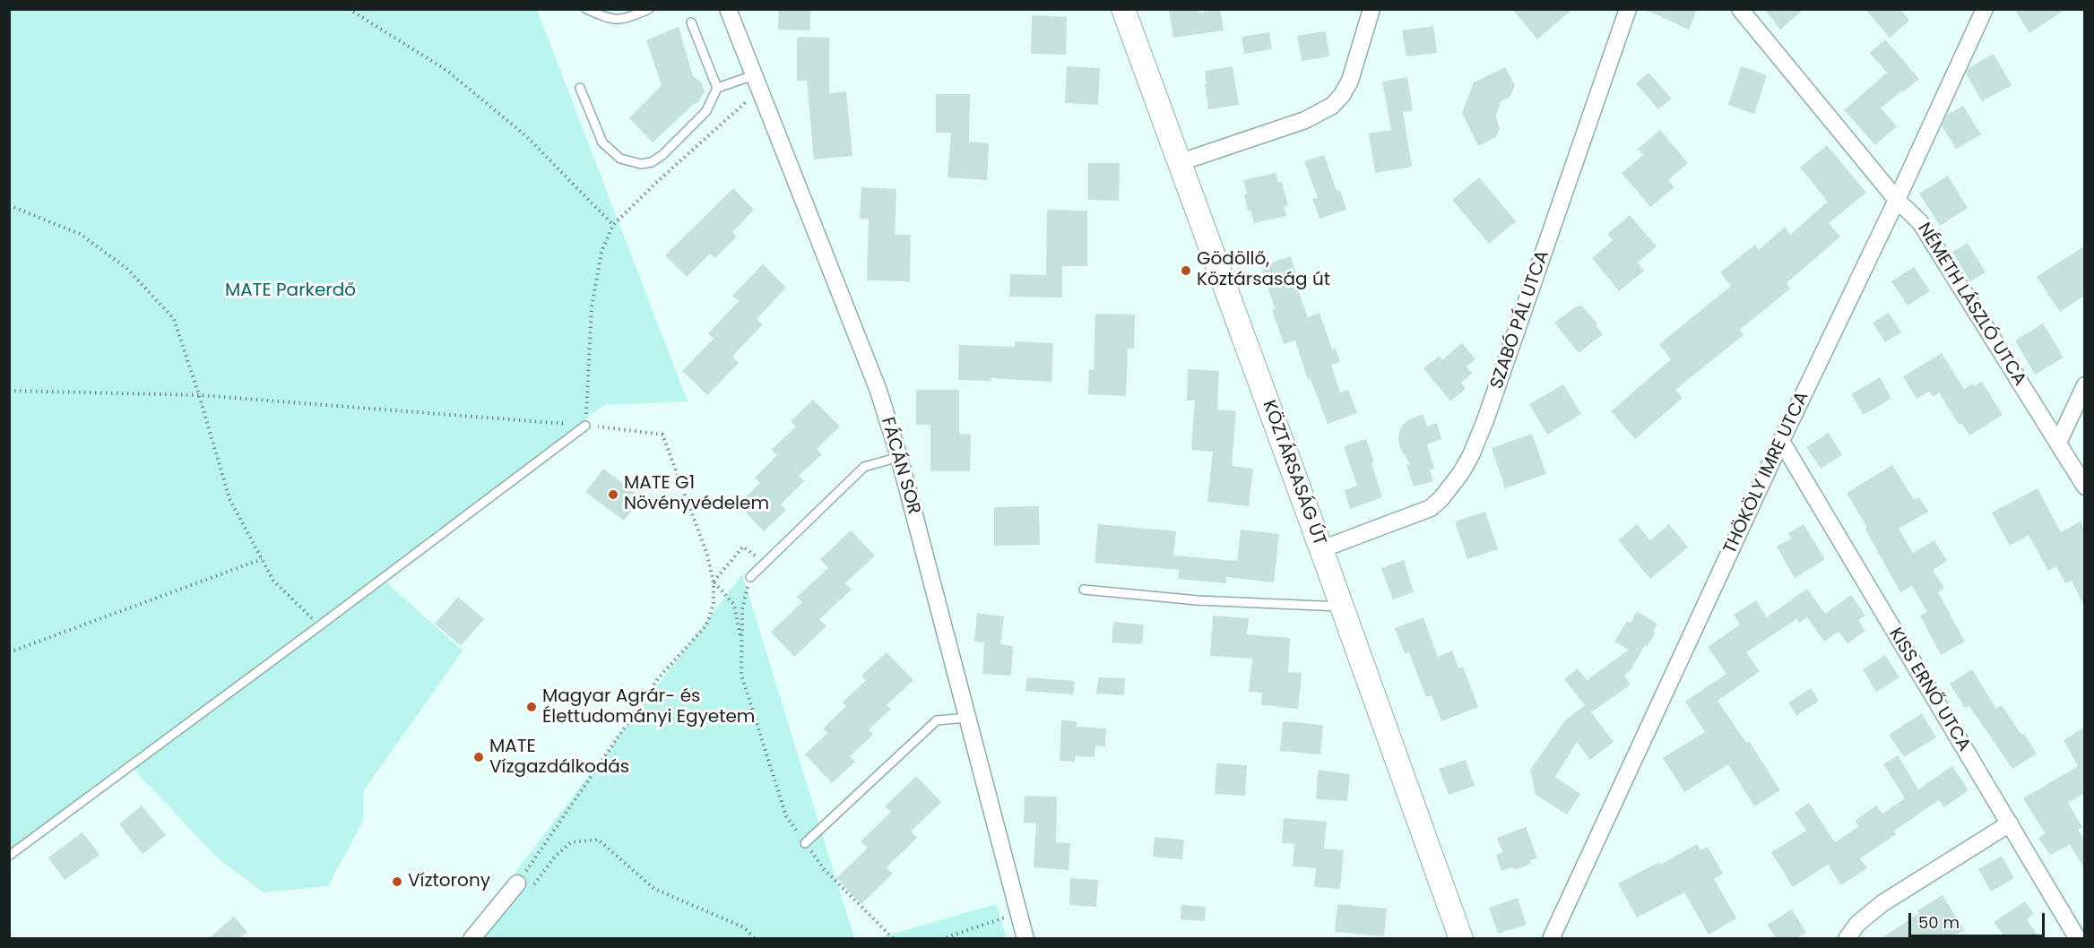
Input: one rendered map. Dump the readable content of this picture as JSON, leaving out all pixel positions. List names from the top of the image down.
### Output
{
  "streets": {
    "main road": ["KÖZTÁRSASÁG ÚT"],
    "street": [
      "NÉMETH LÁSZLÓ UTCA",
      "SZABÓ PÁL UTCA",
      "FÁCÁN SOR",
      "THÖKÖLY IMRE UTCA",
      "KISS ERNŐ UTCA"
    ]
  },
  "crossings": [
    ["NÉMETH LÁSZLÓ UTCA", "THÖKÖLY IMRE UTCA"],
    ["SZABÓ PÁL UTCA", "KÖZTÁRSASÁG ÚT"],
    ["THÖKÖLY IMRE UTCA", "KISS ERNŐ UTCA"]
  ],
  "parks": ["MATE Parkerdő"],
  "places": [
    "Gödöllő, Köztársaság út",
    "MATE G1 Növényvédelem",
    "Magyar Agrár- és Élettudományi Egyetem",
    "MATE Vízgazdálkodás",
    "Víztorony"
  ],
  "scale_bar": "50 m"
}
